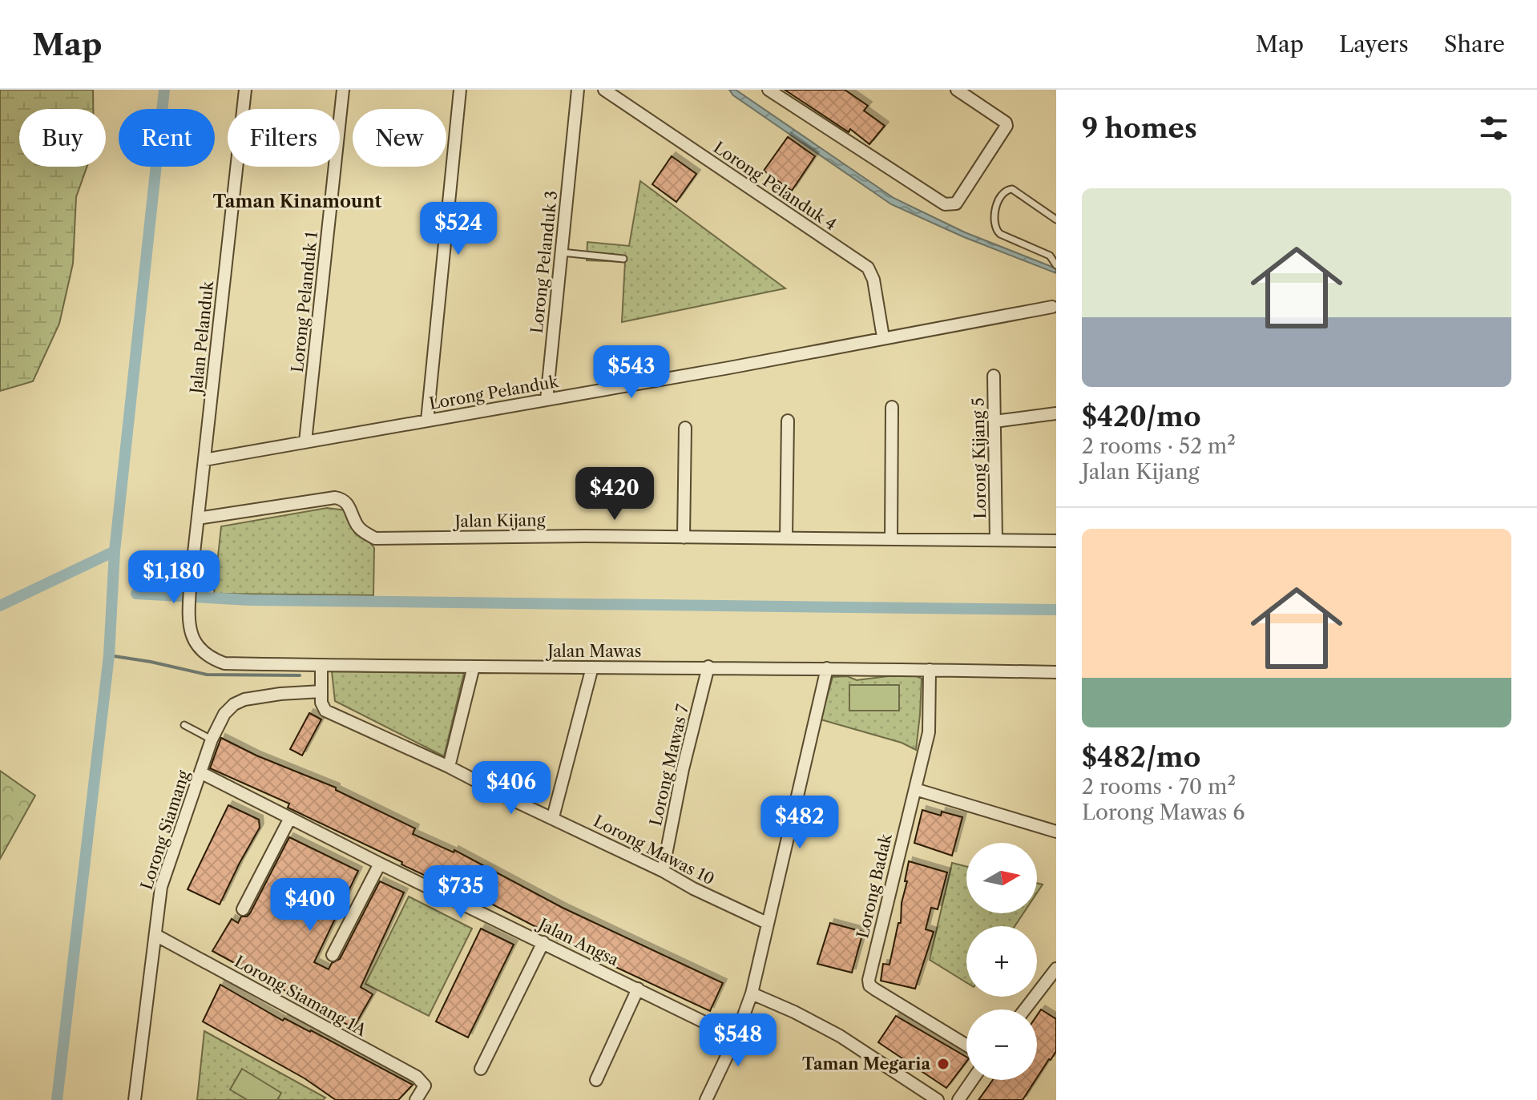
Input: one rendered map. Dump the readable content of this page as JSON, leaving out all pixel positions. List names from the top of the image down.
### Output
{
  "streets": {
    "street": [
      "Lorong Pelanduk 4",
      "Lorong Pelanduk 3",
      "Lorong Pelanduk 1",
      "Jalan Pelanduk",
      "Lorong Pelanduk",
      "Lorong Kijang 5",
      "Jalan Kijang",
      "Jalan Mawas",
      "Lorong Mawas 7",
      "Lorong Siamang",
      "Lorong Mawas 10",
      "Lorong Badak",
      "Jalan Angsa",
      "Lorong Siamang 1A"
    ]
  },
  "crossings": [
    ["Lorong Pelanduk 4", "Lorong Pelanduk"],
    ["Lorong Pelanduk 3", "Lorong Pelanduk"],
    ["Lorong Pelanduk 1", "Lorong Pelanduk"],
    ["Jalan Pelanduk", "Lorong Pelanduk"],
    ["Jalan Pelanduk", "Jalan Kijang"],
    ["Jalan Pelanduk", "Jalan Mawas"],
    ["Lorong Kijang 5", "Jalan Kijang"],
    ["Jalan Mawas", "Lorong Mawas 7"],
    ["Jalan Mawas", "Lorong Badak"],
    ["Lorong Mawas 7", "Lorong Mawas 10"],
    ["Lorong Siamang", "Lorong Mawas 10"],
    ["Lorong Siamang", "Jalan Angsa"],
    ["Lorong Siamang", "Lorong Siamang 1A"]
  ],
  "districts": ["Taman Kinamount"],
  "places": ["Taman Megaria"],
  "north": "right",
  "page": {
    "header": "Map",
    "nav": ["Map", "Layers", "Share"],
    "heading": "9 homes",
    "chip": [
      "Buy",
      "Rent",
      "Filters",
      "New"
    ],
    "list": [
      {
        "name": "$420/mo",
        "note": "2 rooms · 52 m² · Jalan Kijang"
      },
      {
        "name": "$482/mo",
        "note": "2 rooms · 70 m² · Lorong Mawas 6"
      }
    ],
    "price": [
      "$524",
      "$543",
      "$420",
      "$1,180",
      "$406",
      "$482",
      "$735",
      "$400",
      "$548"
    ],
    "map_buttons": ["+", "−"]
  }
}
